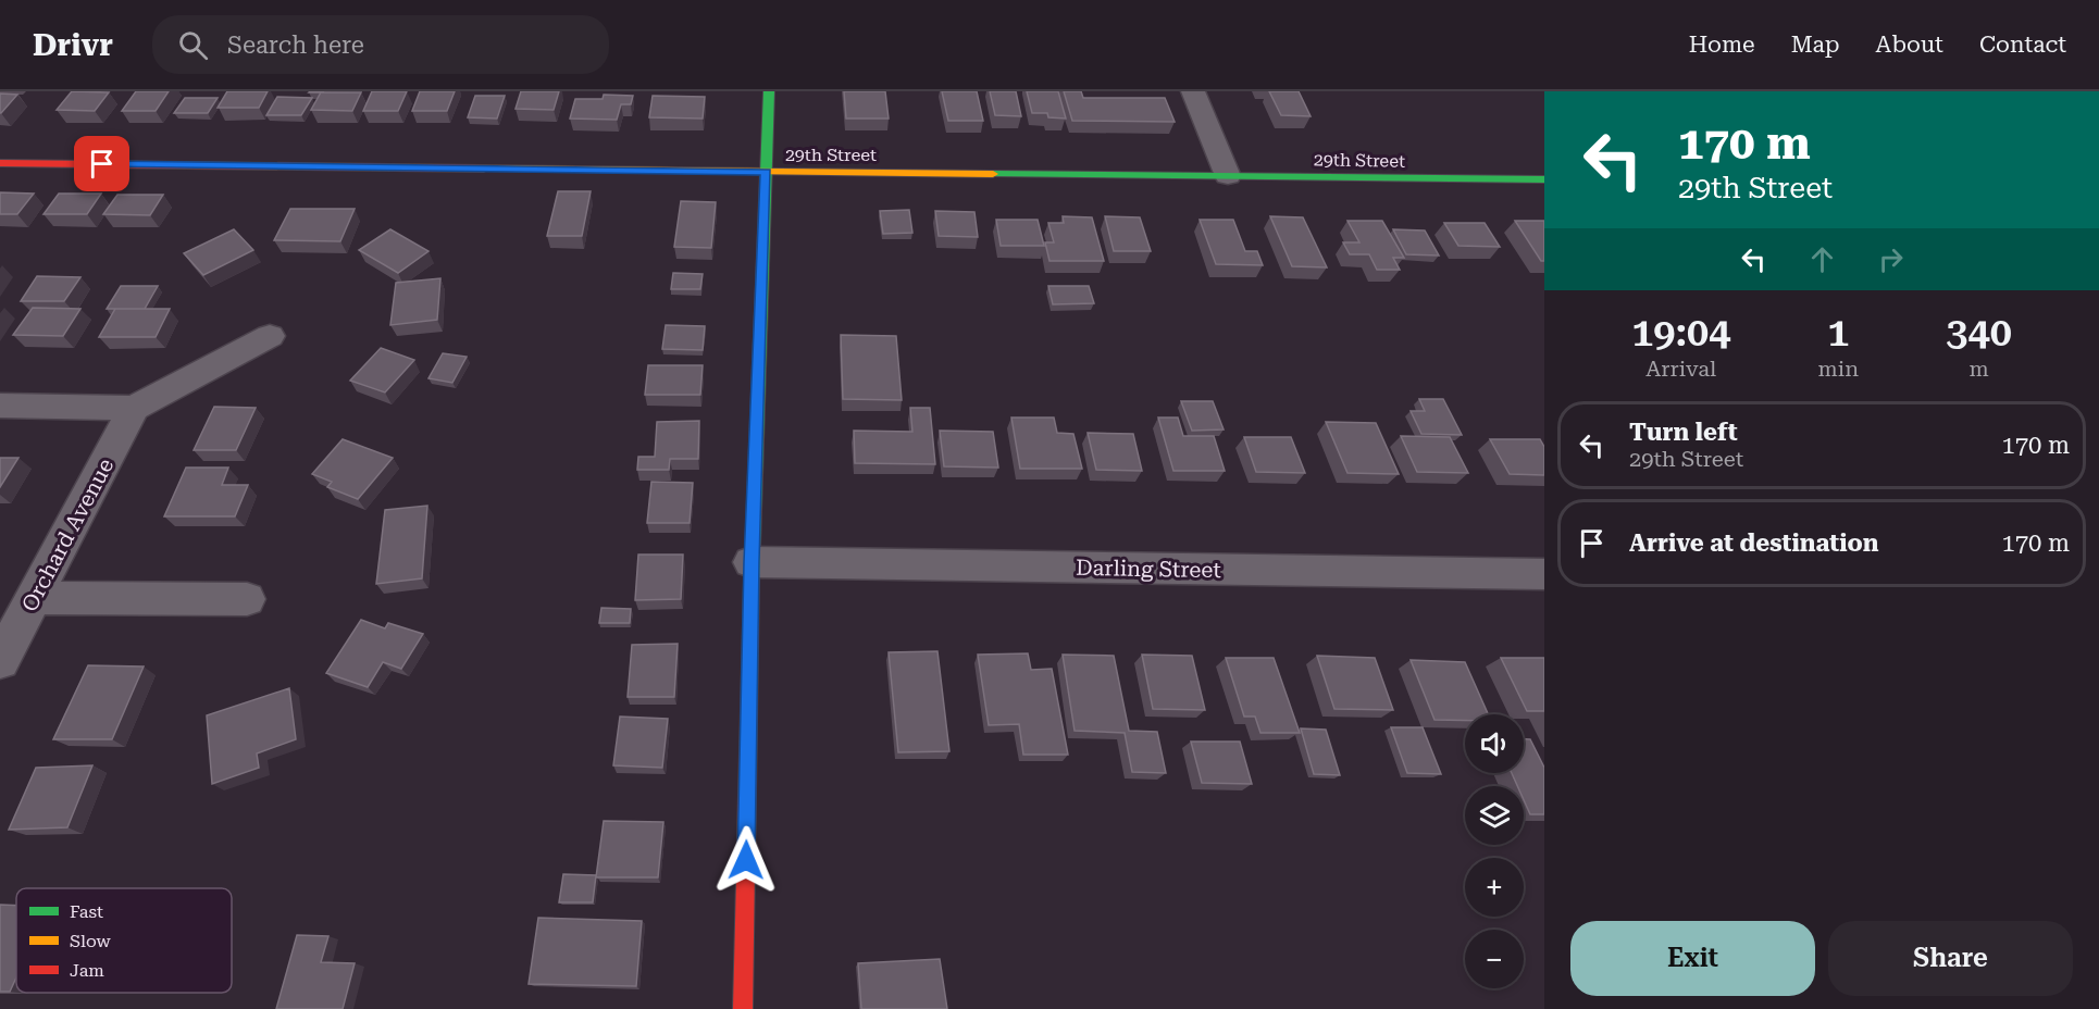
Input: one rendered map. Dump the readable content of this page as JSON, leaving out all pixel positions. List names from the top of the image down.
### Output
{
  "streets": {
    "street": ["29th Street", "Orchard Avenue", "Darling Street"]
  },
  "legend": ["Fast", "Slow", "Jam"],
  "page": {
    "header": "Drivr",
    "search": "Search here",
    "nav": [
      "Home",
      "Map",
      "About",
      "Contact"
    ],
    "turn": ["170 m", "29th Street"],
    "eta": [
      "19:04",
      "Arrival",
      "1",
      "min",
      "340",
      "m"
    ],
    "list": [
      {
        "name": "Turn left",
        "note": "29th Street",
        "value": "170 m"
      },
      {
        "name": "Arrive at destination",
        "value": "170 m"
      }
    ],
    "map_buttons": ["+", "−"],
    "buttons": ["Exit", "Share"]
  }
}
